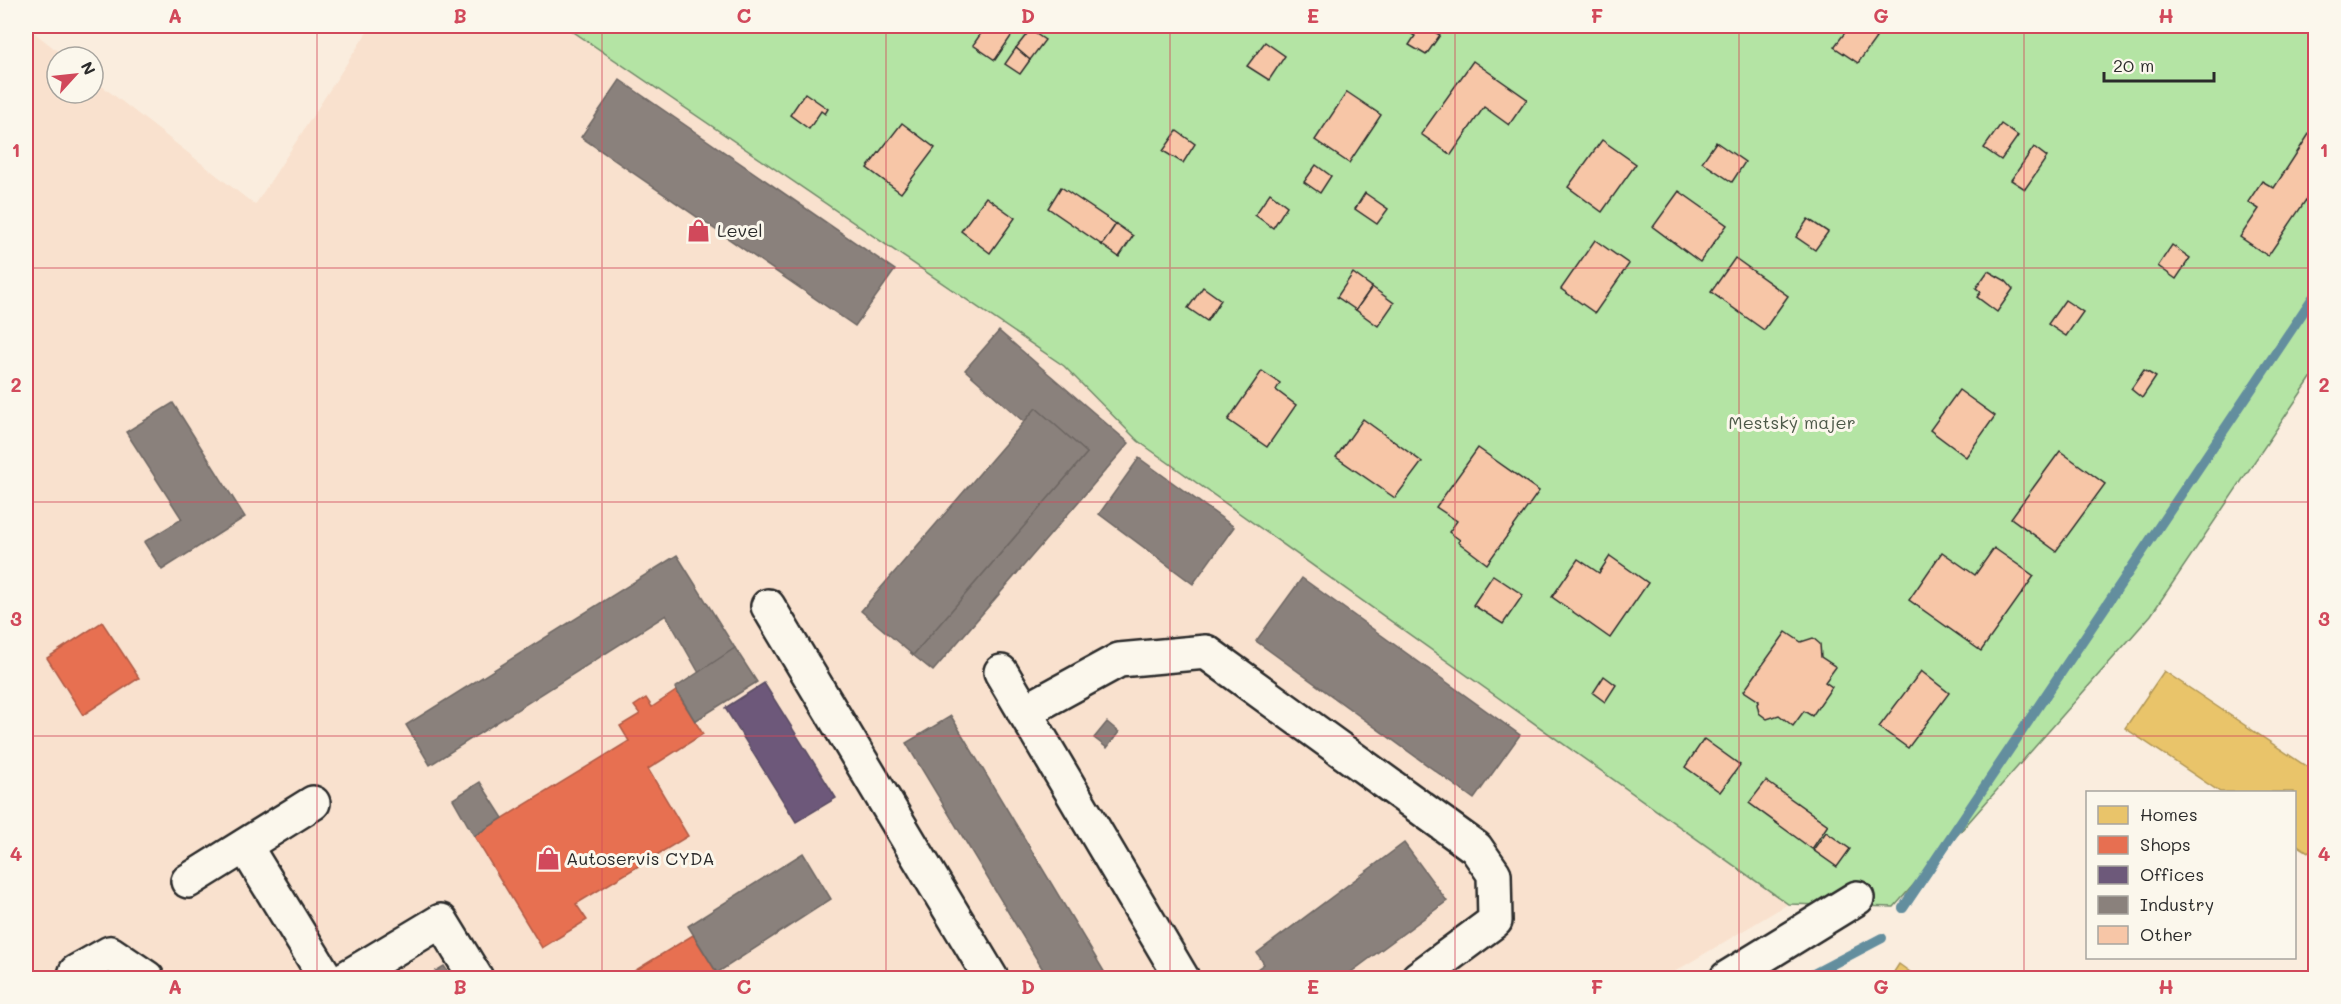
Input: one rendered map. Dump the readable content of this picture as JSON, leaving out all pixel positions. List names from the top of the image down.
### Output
{
  "parks": ["Mestský majer"],
  "places": {
    "shop": ["Level", "Autoservis CYDA"]
  },
  "legend": [
    "Homes",
    "Shops",
    "Offices",
    "Industry",
    "Other"
  ],
  "scale_bar": "20 m",
  "north": "top right",
  "grid": {
    "columns": [
      "A",
      "B",
      "C",
      "D",
      "E",
      "F",
      "G",
      "H"
    ],
    "rows": [
      "1",
      "2",
      "3",
      "4"
    ]
  }
}
